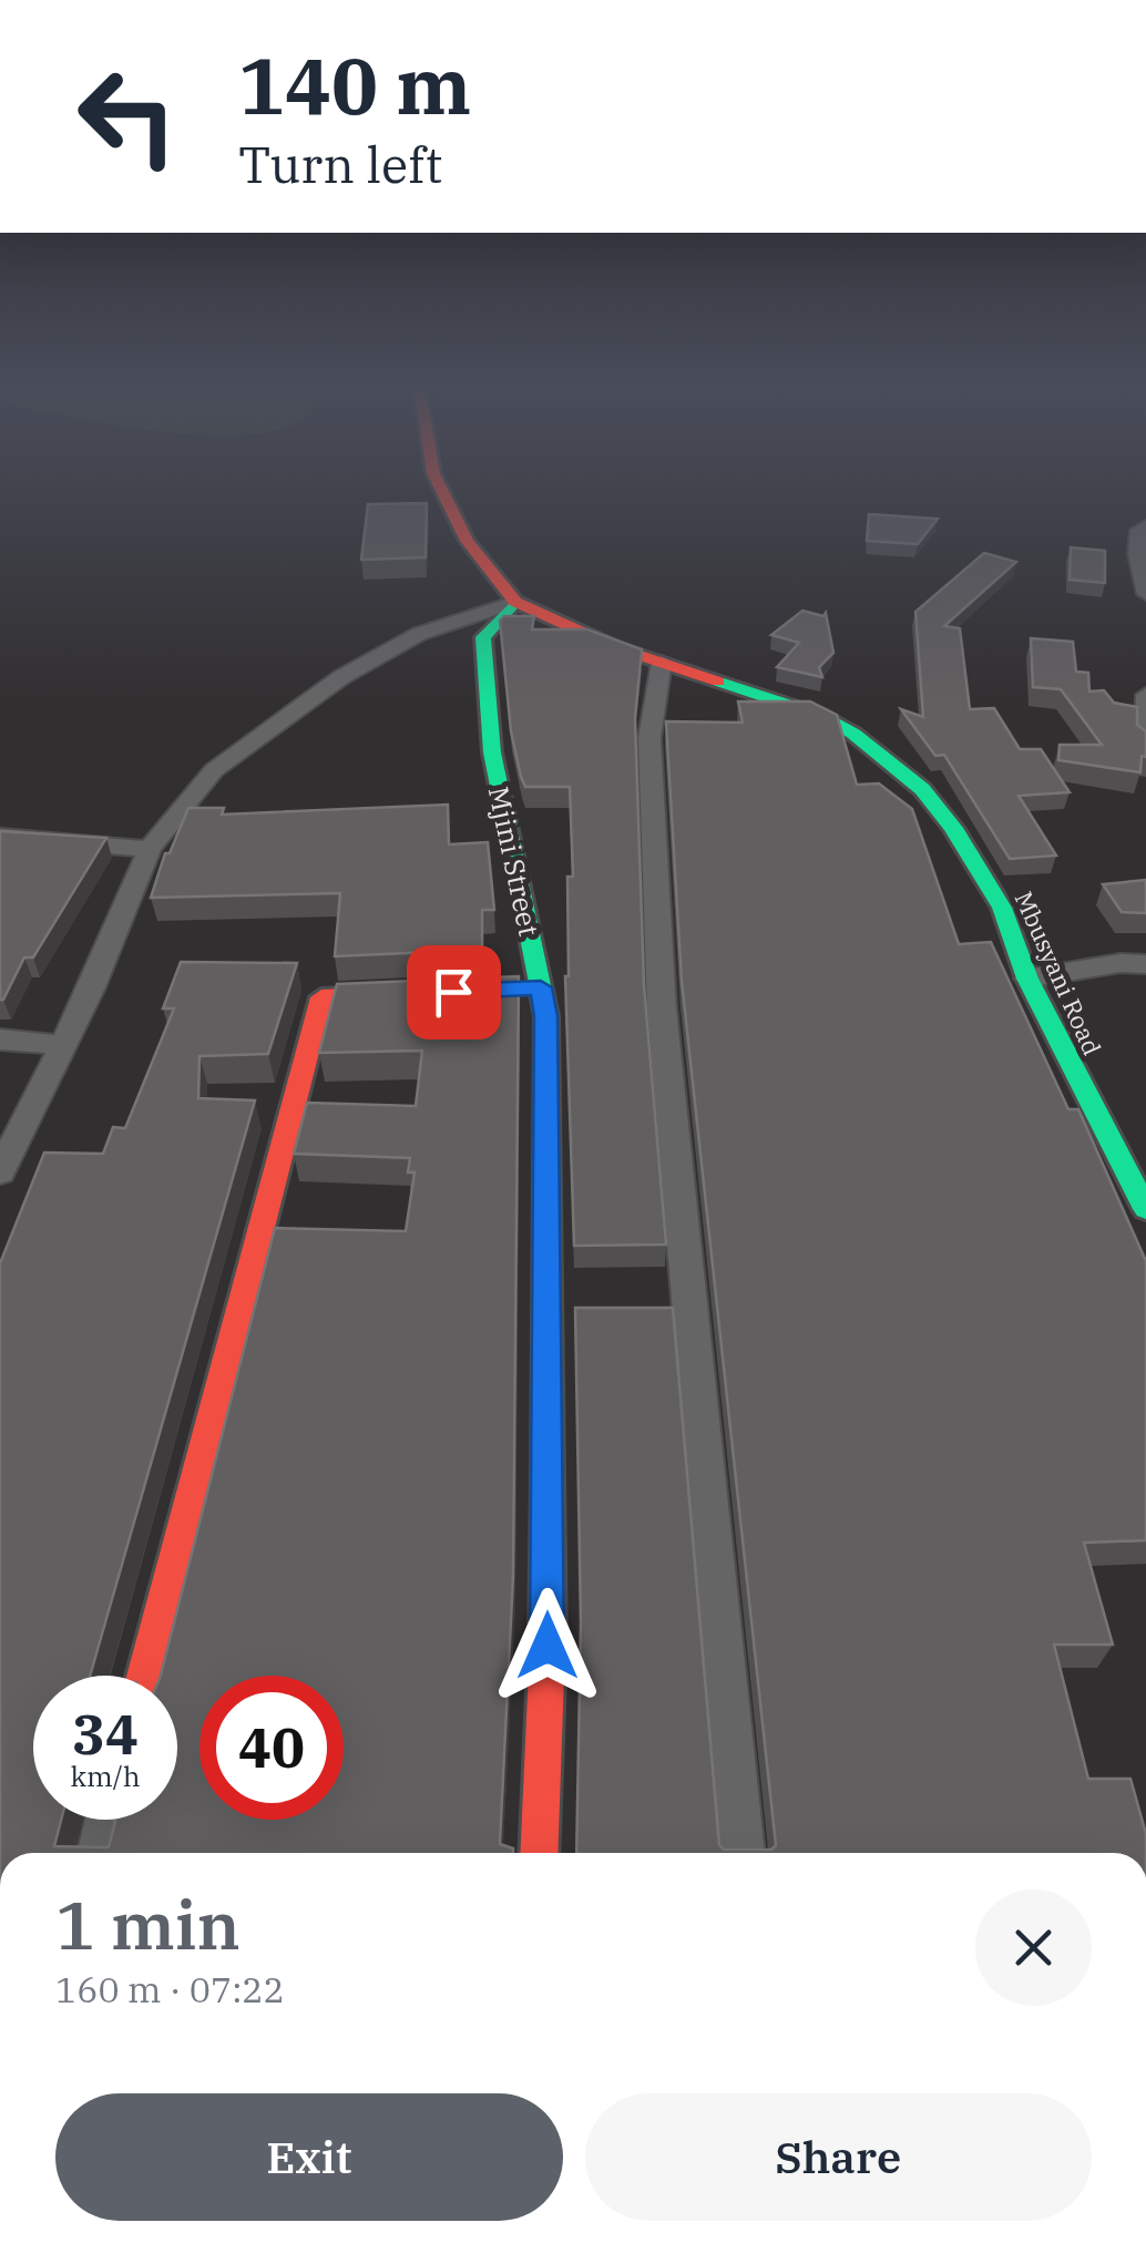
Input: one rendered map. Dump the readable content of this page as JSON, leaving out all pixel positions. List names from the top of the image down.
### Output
{
  "streets": {
    "street": ["Mjini Street", "Mbusyani Road"]
  },
  "crossings": [
    ["Mjini Street", "Mbusyani Road"]
  ],
  "page": {
    "turn": ["140 m", "Turn left"],
    "speed": "34 km/h",
    "limit": "40",
    "heading": ["1 min", "160 m · 07:22"],
    "buttons": ["Exit", "Share"]
  }
}
